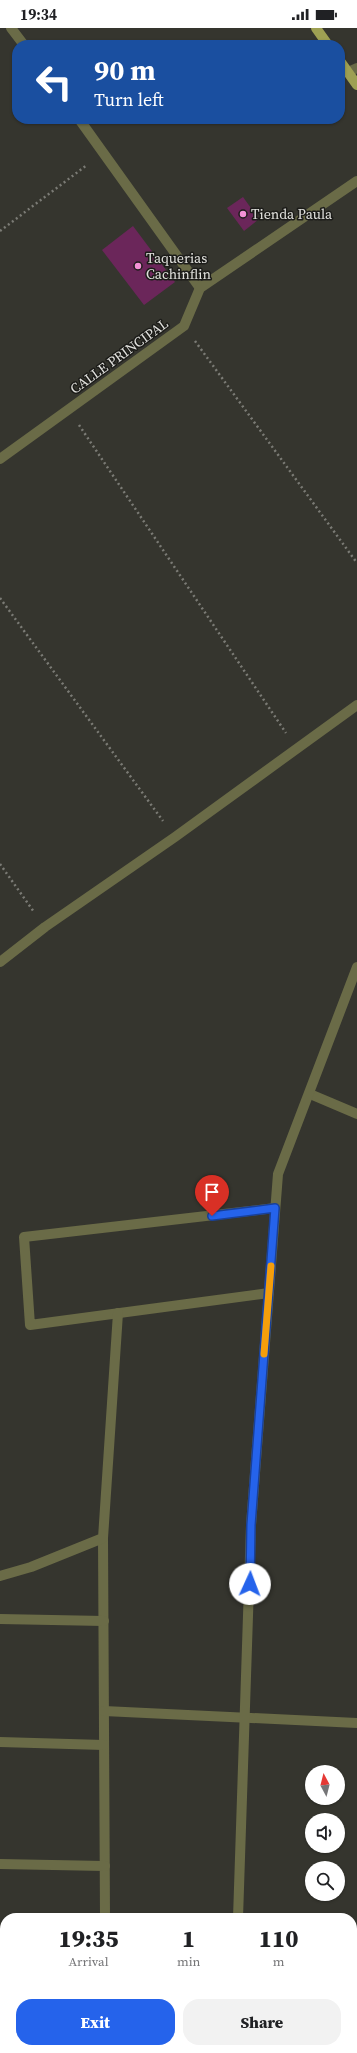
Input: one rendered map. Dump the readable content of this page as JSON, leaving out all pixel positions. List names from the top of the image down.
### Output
{
  "streets": {
    "street": ["CALLE PRINCIPAL"]
  },
  "places": ["Tienda Paula", "Taquerias Cachinflin"],
  "north": "top",
  "page": {
    "status": "19:34",
    "turn": ["90 m", "Turn left"],
    "eta": [
      "19:35",
      "Arrival",
      "1",
      "min",
      "110",
      "m"
    ],
    "buttons": ["Exit", "Share"]
  }
}
